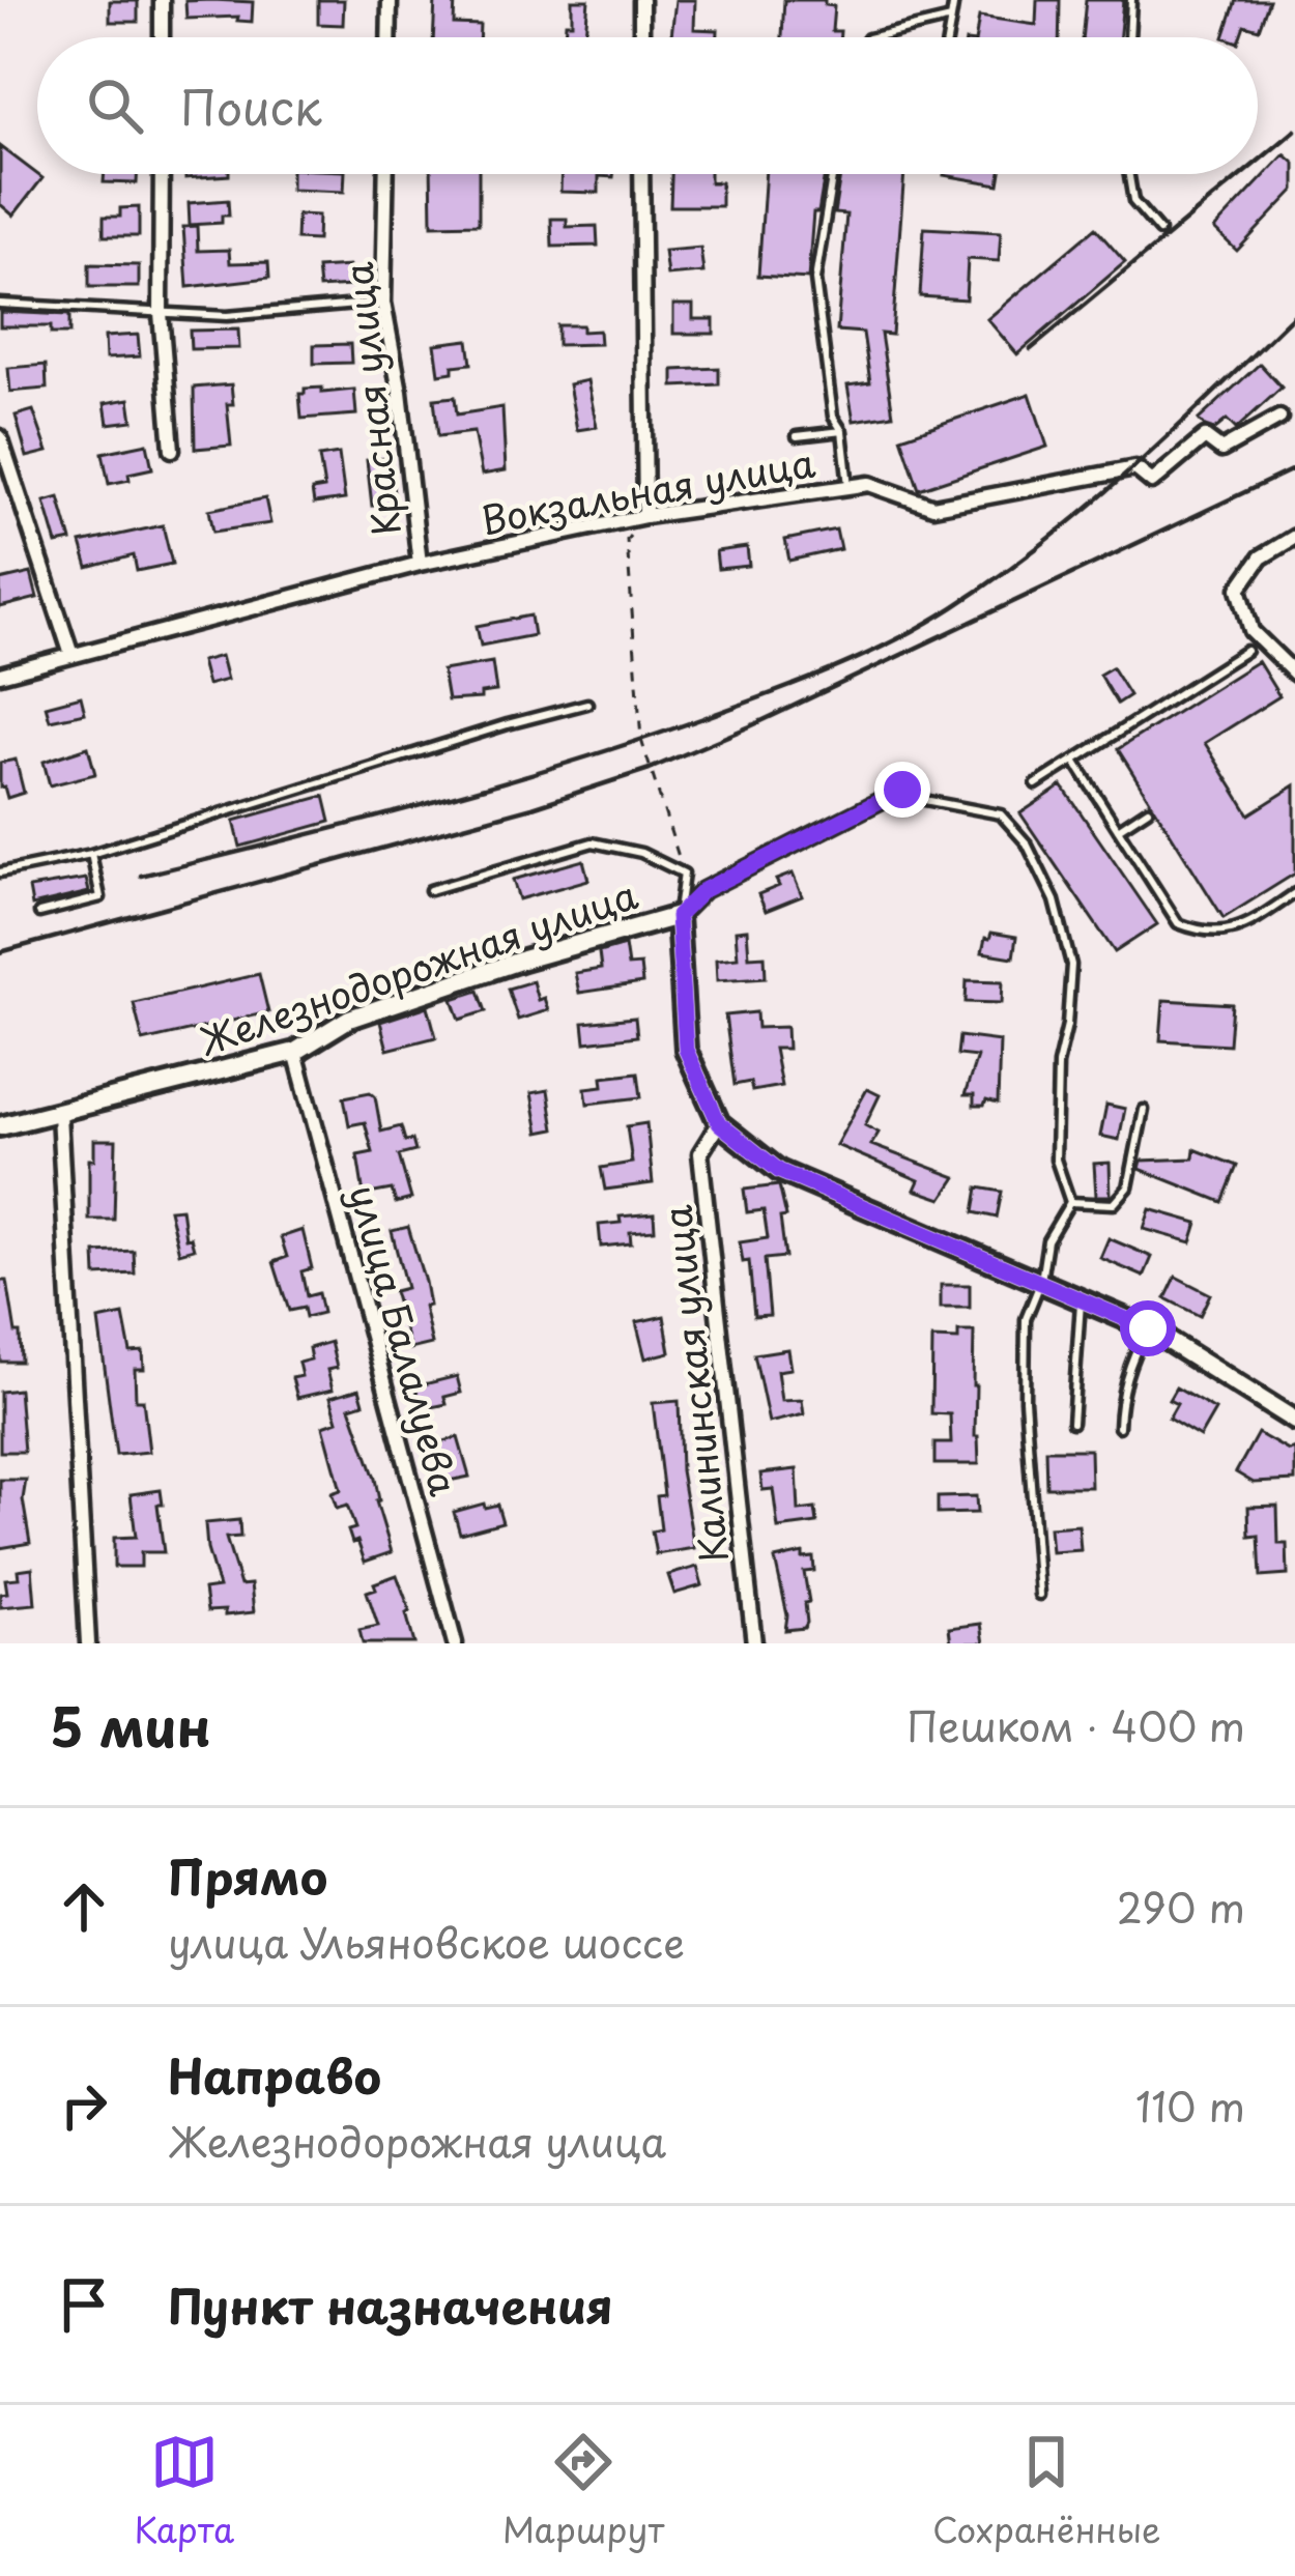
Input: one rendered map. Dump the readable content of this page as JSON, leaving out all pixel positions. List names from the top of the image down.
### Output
{
  "streets": {
    "street": [
      "Красная улица",
      "Вокзальная улица",
      "Железнодорожная улица",
      "улица Балалуева",
      "Калининская улица"
    ]
  },
  "crossings": [
    ["Красная улица", "Вокзальная улица"],
    ["Железнодорожная улица", "улица Балалуева"]
  ],
  "page": {
    "search": "Поиск",
    "heading": ["5 мин", "Пешком · 400 m"],
    "list": [
      ["Прямо", "улица Ульяновское шоссе", "290 m"],
      ["Направо", "Железнодорожная улица", "110 m"],
      "Пункт назначения"
    ],
    "nav": ["Карта", "Маршрут", "Сохранённые"]
  }
}
